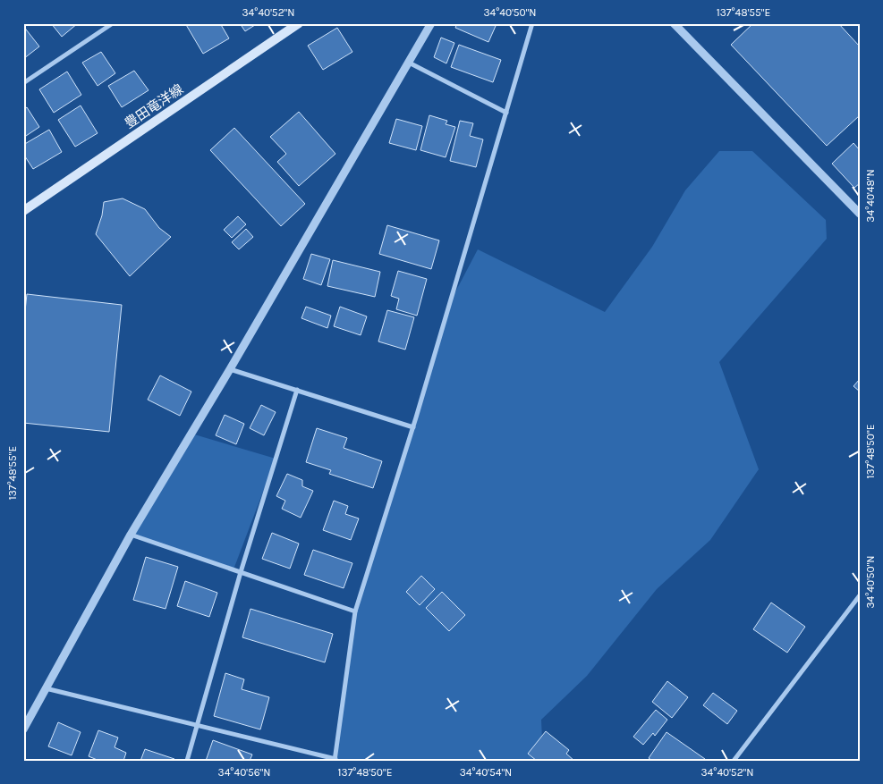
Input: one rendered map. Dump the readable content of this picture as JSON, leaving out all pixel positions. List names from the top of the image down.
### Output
{
  "streets": {
    "main road": ["豊田竜洋線"]
  },
  "coordinates": [
    "34°40'52\"N",
    "34°40'50\"N",
    "137°48'55\"E",
    "34°40'48\"N",
    "137°48'50\"E",
    "34°40'56\"N",
    "34°40'54\"N"
  ]
}
